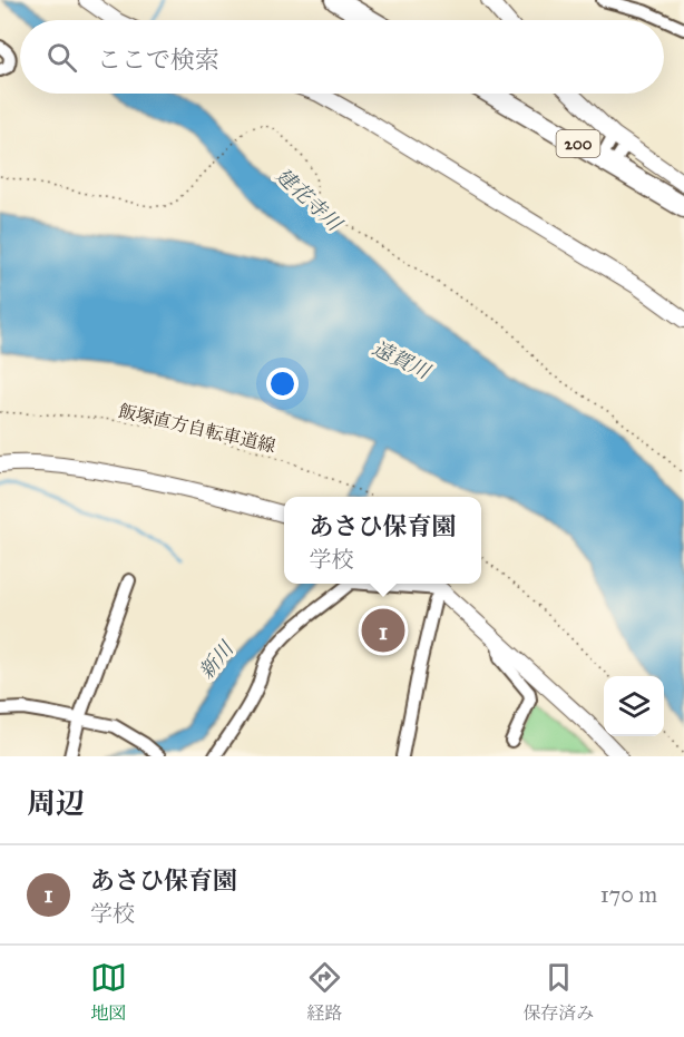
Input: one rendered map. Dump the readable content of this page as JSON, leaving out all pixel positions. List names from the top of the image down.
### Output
{
  "streets": {
    "highway": ["200"],
    "path": ["飯塚直方自転車道線"]
  },
  "water": ["建花寺川", "遠賀川", "新川"],
  "page": {
    "search": "ここで検索",
    "popup": ["あさひ保育園", "学校"],
    "pins": "1",
    "heading": "周辺",
    "list": [
      {
        "mark": "1",
        "name": "あさひ保育園",
        "note": "学校",
        "value": "170 m"
      }
    ],
    "nav": ["地図", "経路", "保存済み"]
  }
}
